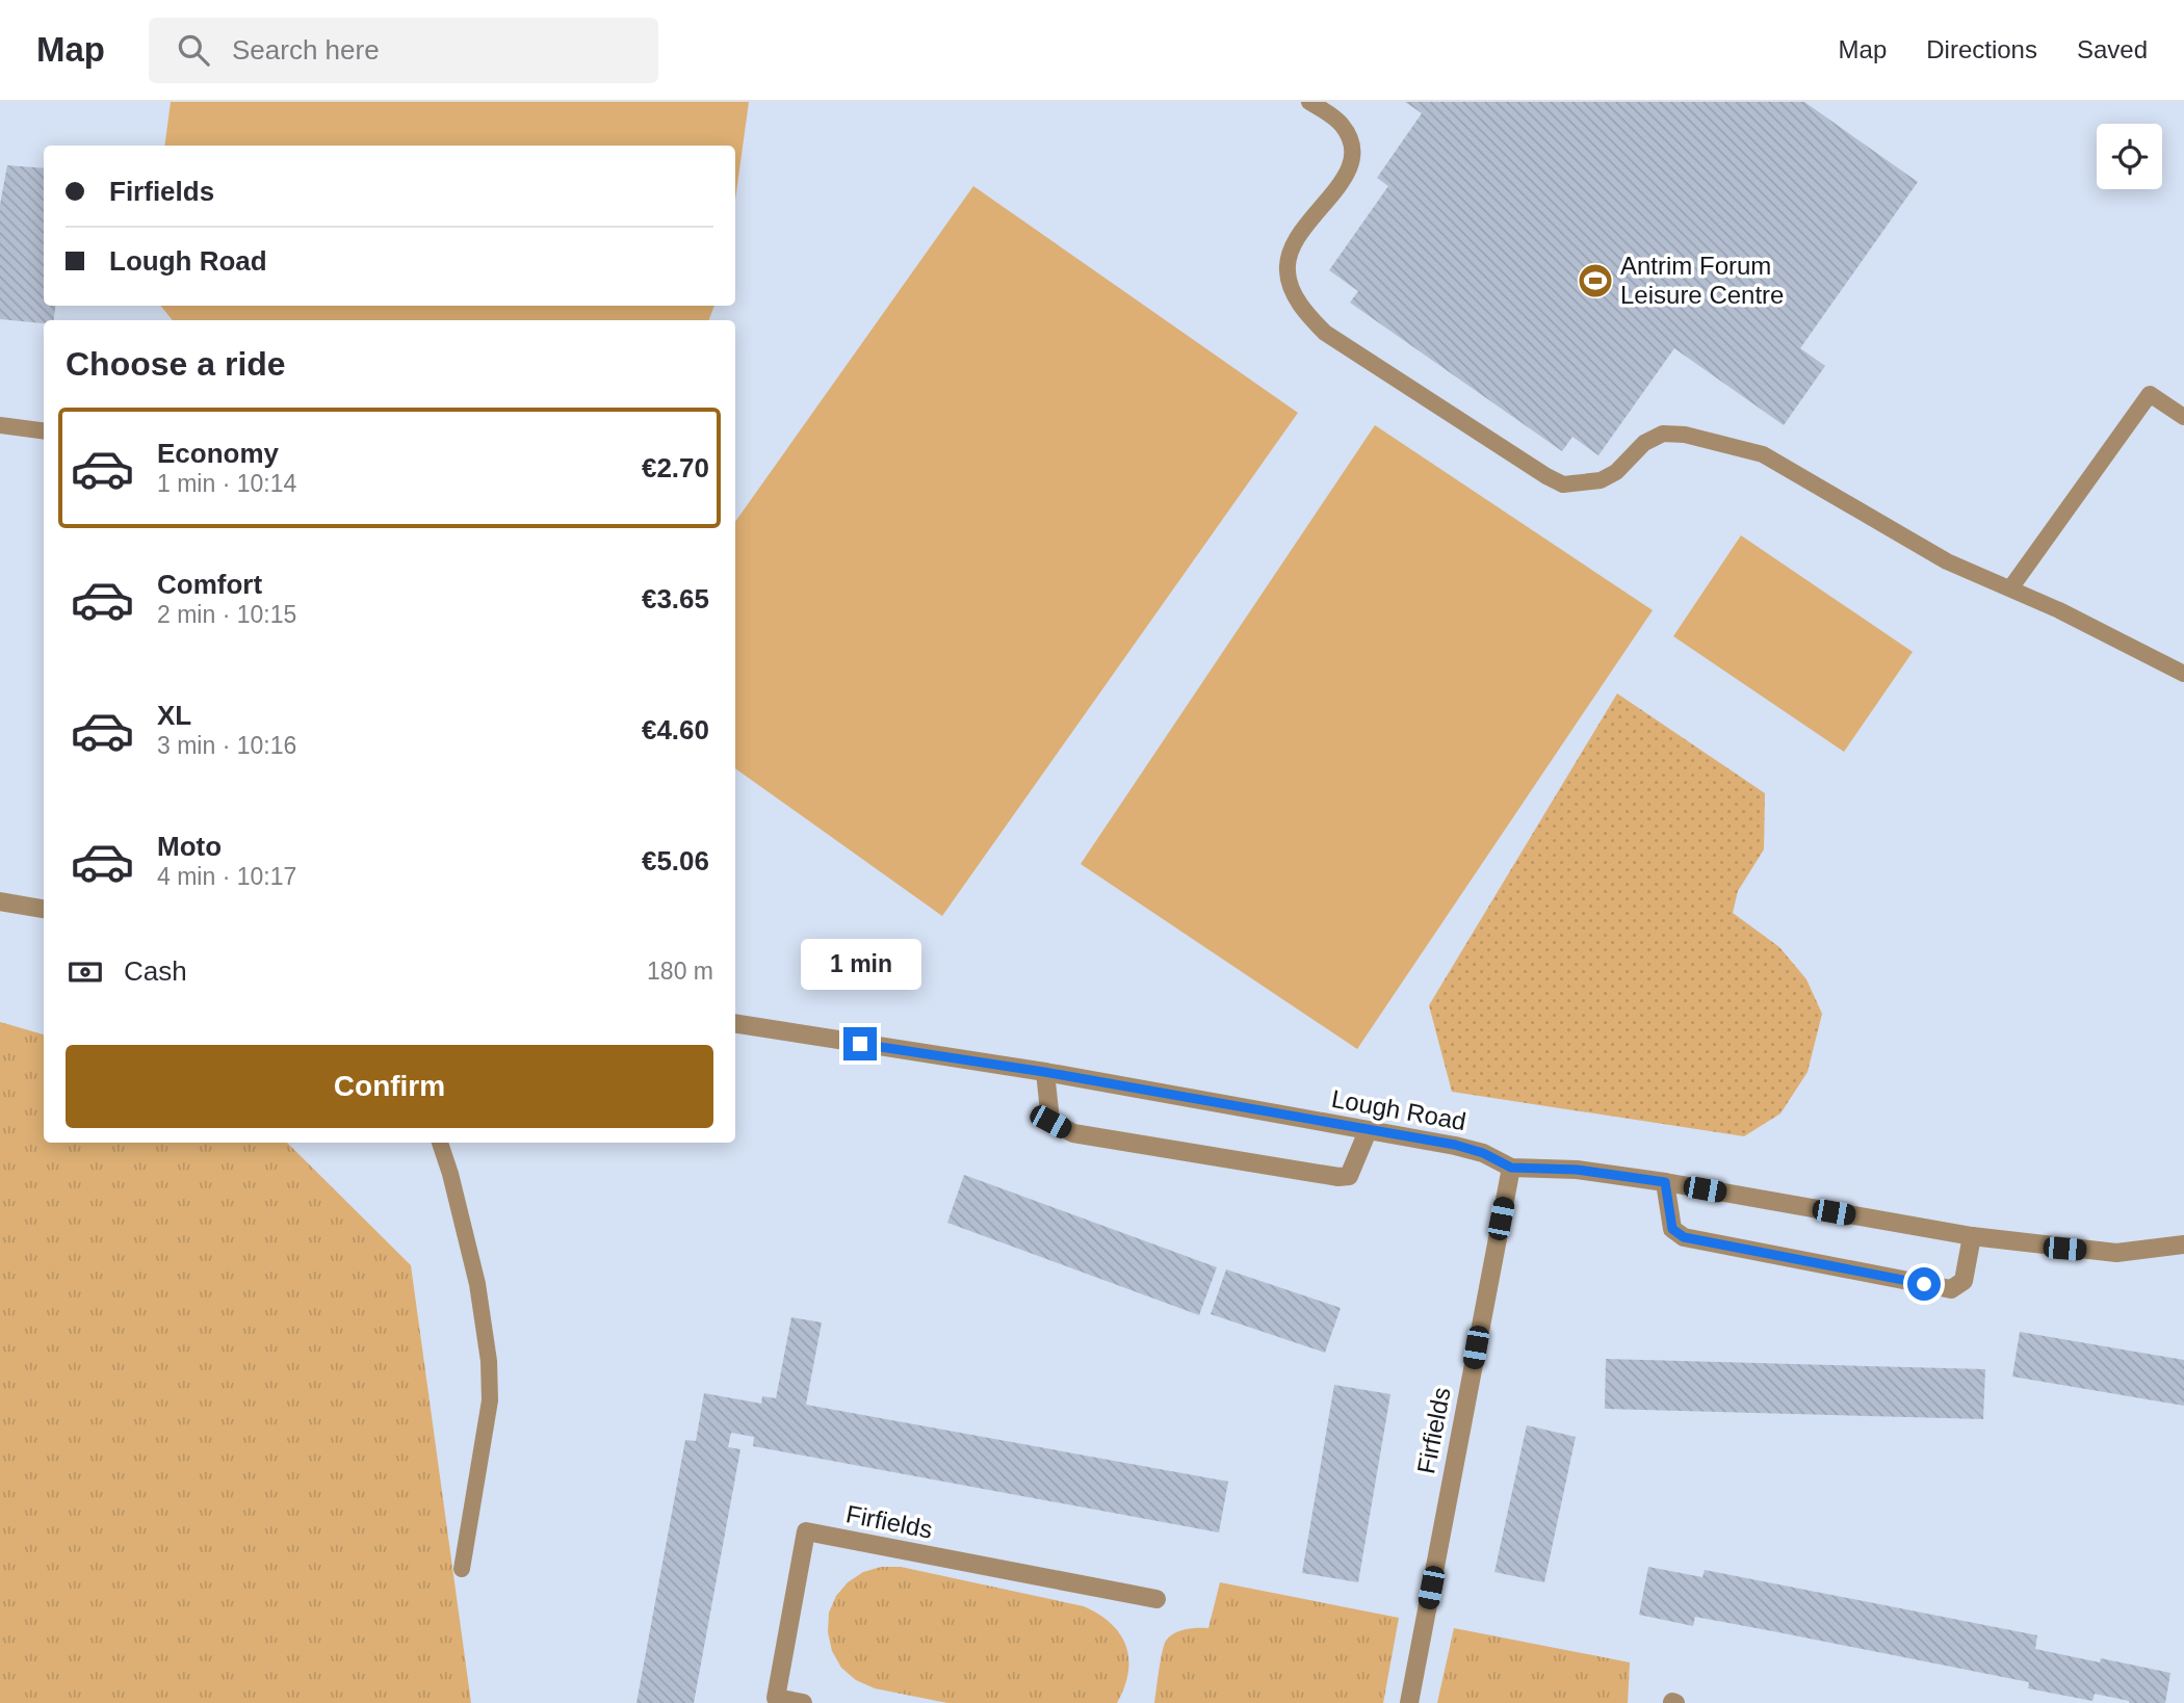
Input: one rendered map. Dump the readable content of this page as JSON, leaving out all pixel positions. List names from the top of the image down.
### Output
{
  "streets": {
    "street": ["Lough Road", "Firfields"]
  },
  "crossings": [
    ["Lough Road", "Firfields"]
  ],
  "places": {
    "sports": ["Antrim Forum Leisure Centre"]
  },
  "page": {
    "header": "Map",
    "search": "Search here",
    "nav": ["Map", "Directions", "Saved"],
    "banner": ["Firfields", "Lough Road"],
    "heading": "Choose a ride",
    "list": [
      {
        "name": "Economy",
        "note": "1 min · 10:14",
        "value": "€2.70"
      },
      {
        "name": "Comfort",
        "note": "2 min · 10:15",
        "value": "€3.65"
      },
      {
        "name": "XL",
        "note": "3 min · 10:16",
        "value": "€4.60"
      },
      {
        "name": "Moto",
        "note": "4 min · 10:17",
        "value": "€5.06"
      }
    ],
    "pay": ["Cash", "180 m"],
    "bubble": "1 min",
    "buttons": "Confirm"
  }
}
